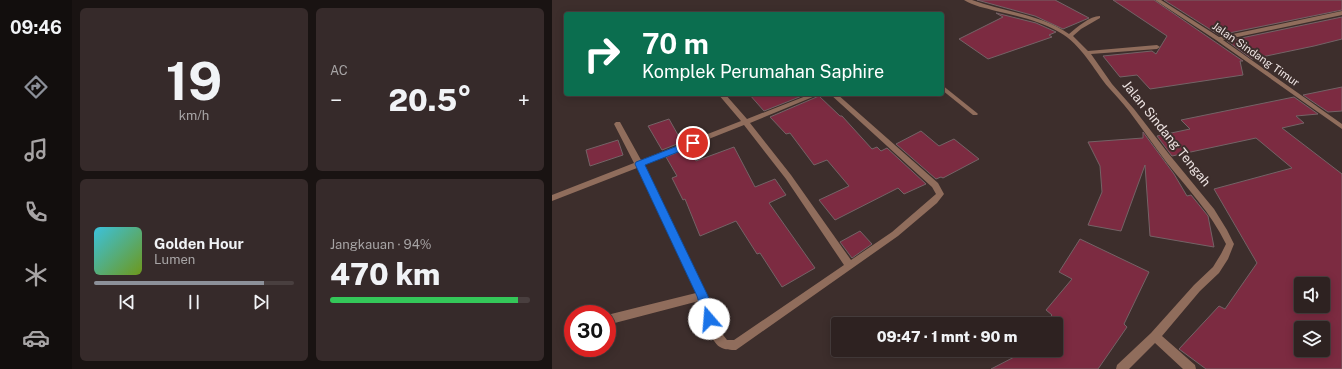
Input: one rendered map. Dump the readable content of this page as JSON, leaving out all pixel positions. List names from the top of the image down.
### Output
{
  "streets": {
    "street": ["Jalan Sindang Timur", "Jalan Sindang Tengah"]
  },
  "page": {
    "tabs": "09:46",
    "tile": [
      ["19", "km/h"],
      "AC",
      ["Jangkauan · 94%", "470 km"]
    ],
    "turn": ["70 m", "Komplek Perumahan Saphire"],
    "heat": ["−", "20.5°", "+"],
    "song": ["Golden Hour", "Lumen"],
    "limit": "30",
    "trip": "09:47 · 1 mnt · 90 m"
  }
}
